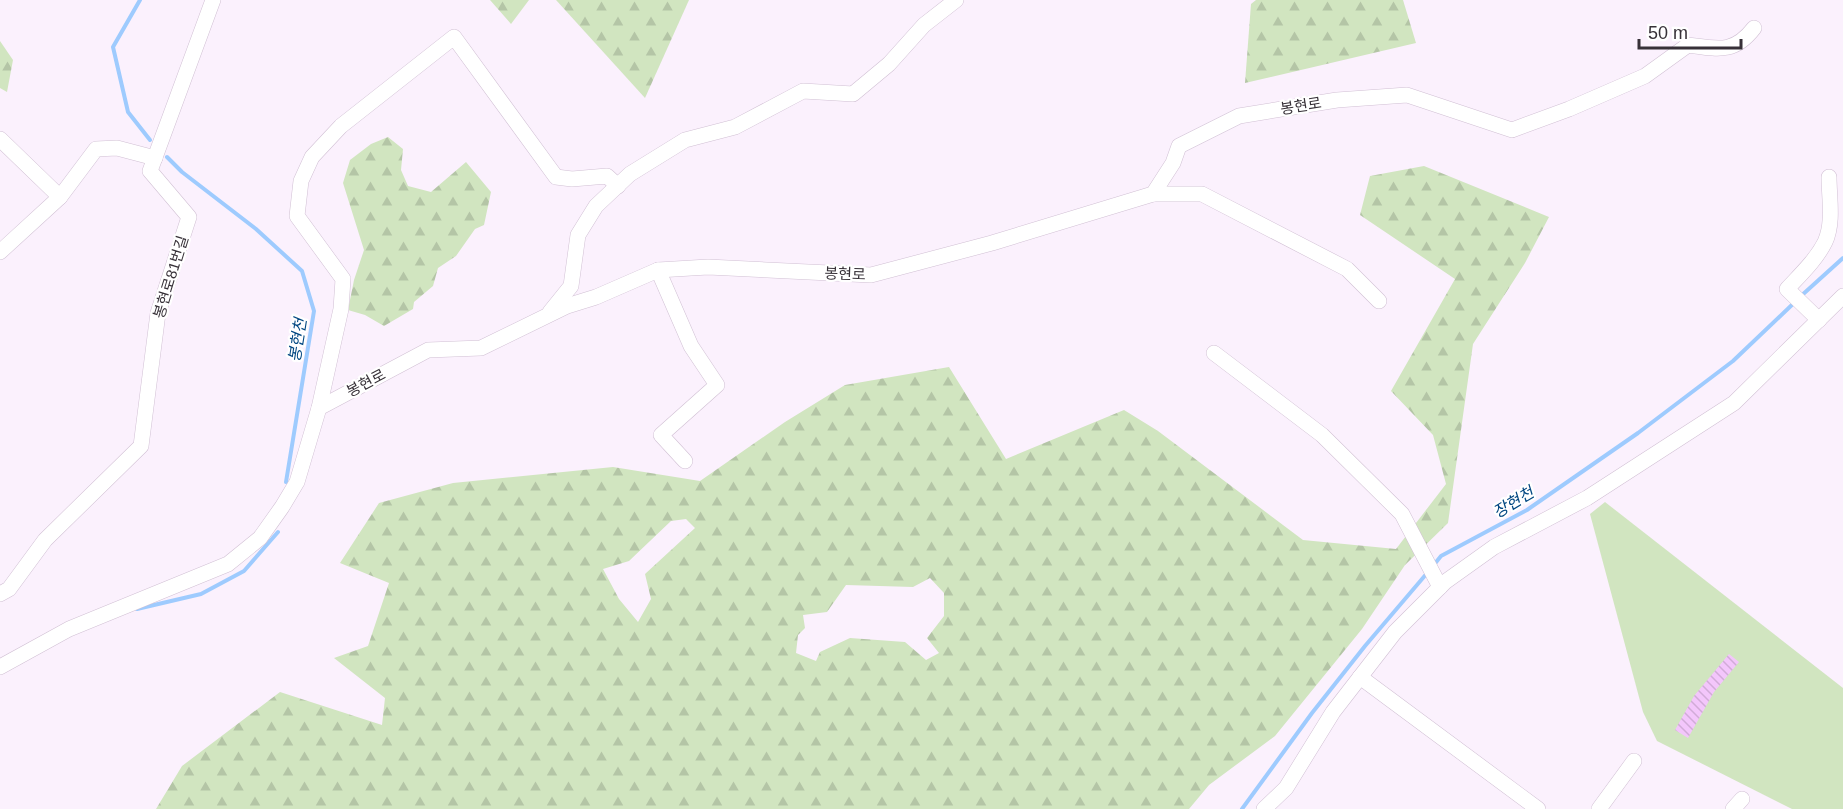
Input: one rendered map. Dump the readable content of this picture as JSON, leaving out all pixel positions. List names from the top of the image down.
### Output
{
  "streets": {
    "street": ["봉현로", "봉현로81번길"]
  },
  "water": ["봉현천", "장현천"],
  "scale_bar": "50 m"
}
